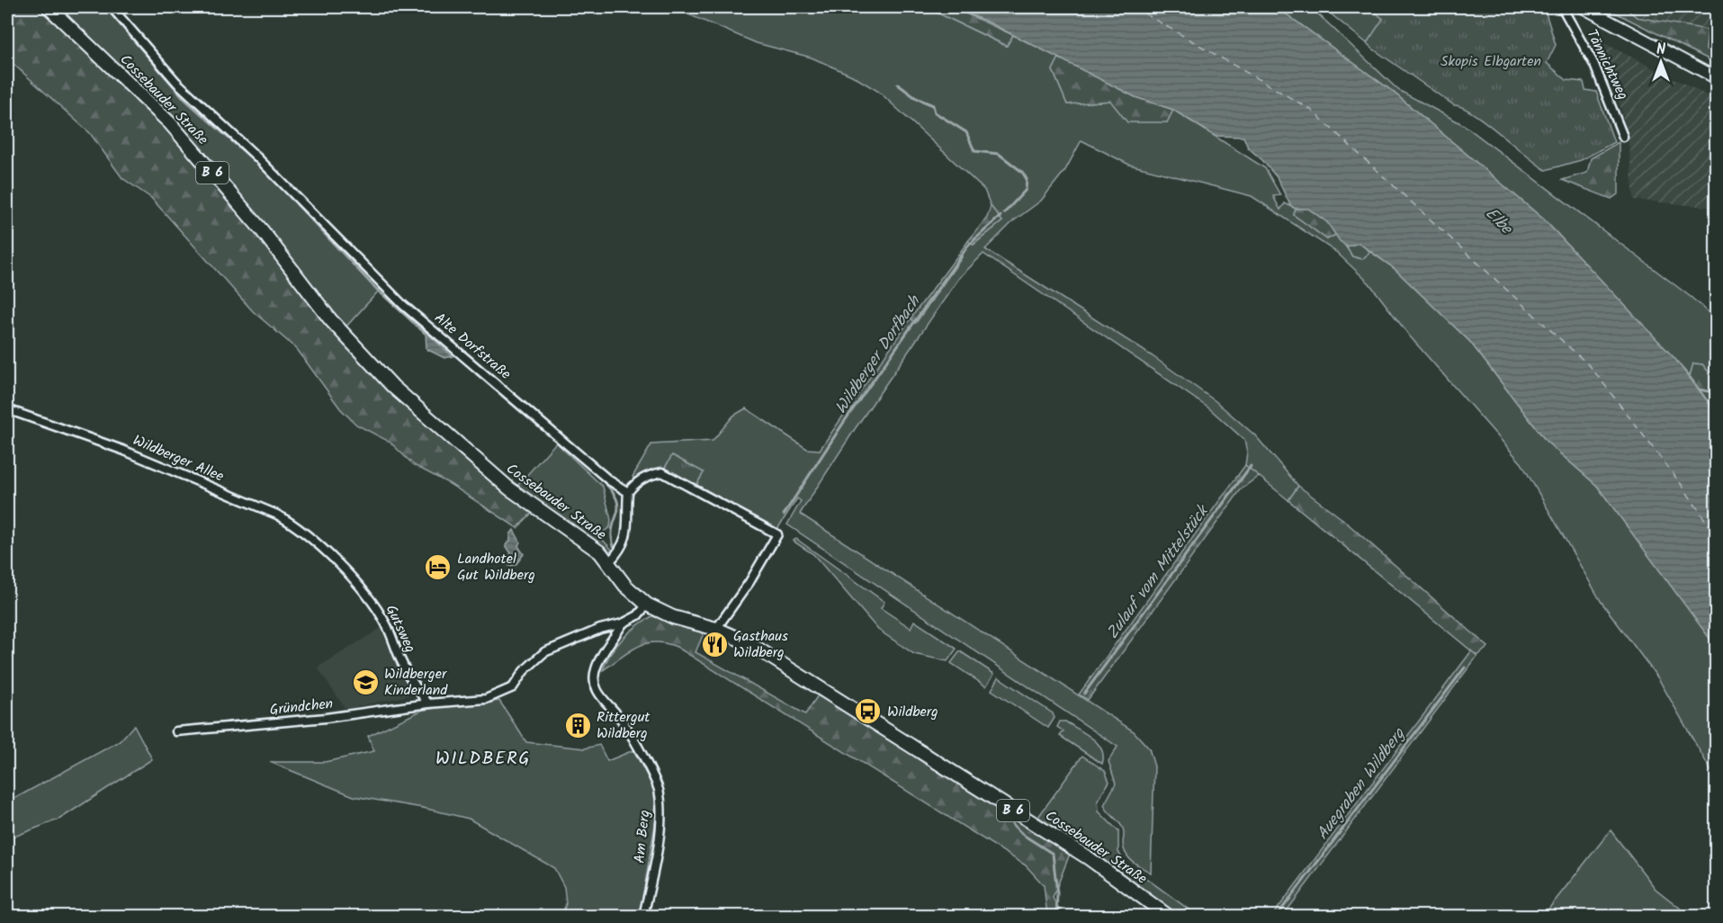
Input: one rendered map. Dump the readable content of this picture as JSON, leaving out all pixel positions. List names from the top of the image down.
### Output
{
  "streets": {
    "main road": ["Cossebauder Straße", "B 6"],
    "street": [
      "Tännichtweg",
      "Alte Dorfstraße",
      "Wildberger Allee",
      "Gutsweg",
      "Gründchen",
      "Am Berg"
    ]
  },
  "crossings": [
    ["Wildberger Allee", "Gutsweg"],
    ["Gutsweg", "Gründchen"]
  ],
  "districts": ["WILDBERG"],
  "water": [
    "Elbe",
    "Wildberger Dorfbach",
    "Zulauf vom Mittelstück",
    "Auegraben Wildberg"
  ],
  "parks": ["Skopis Elbgarten"],
  "places": {
    "hotel": ["Landhotel Gut Wildberg"],
    "restaurant": ["Gasthaus Wildberg"],
    "school or university": ["Wildberger Kinderland"],
    "bus stop": ["Wildberg"],
    "building": ["Rittergut Wildberg"]
  },
  "north": "top"
}
